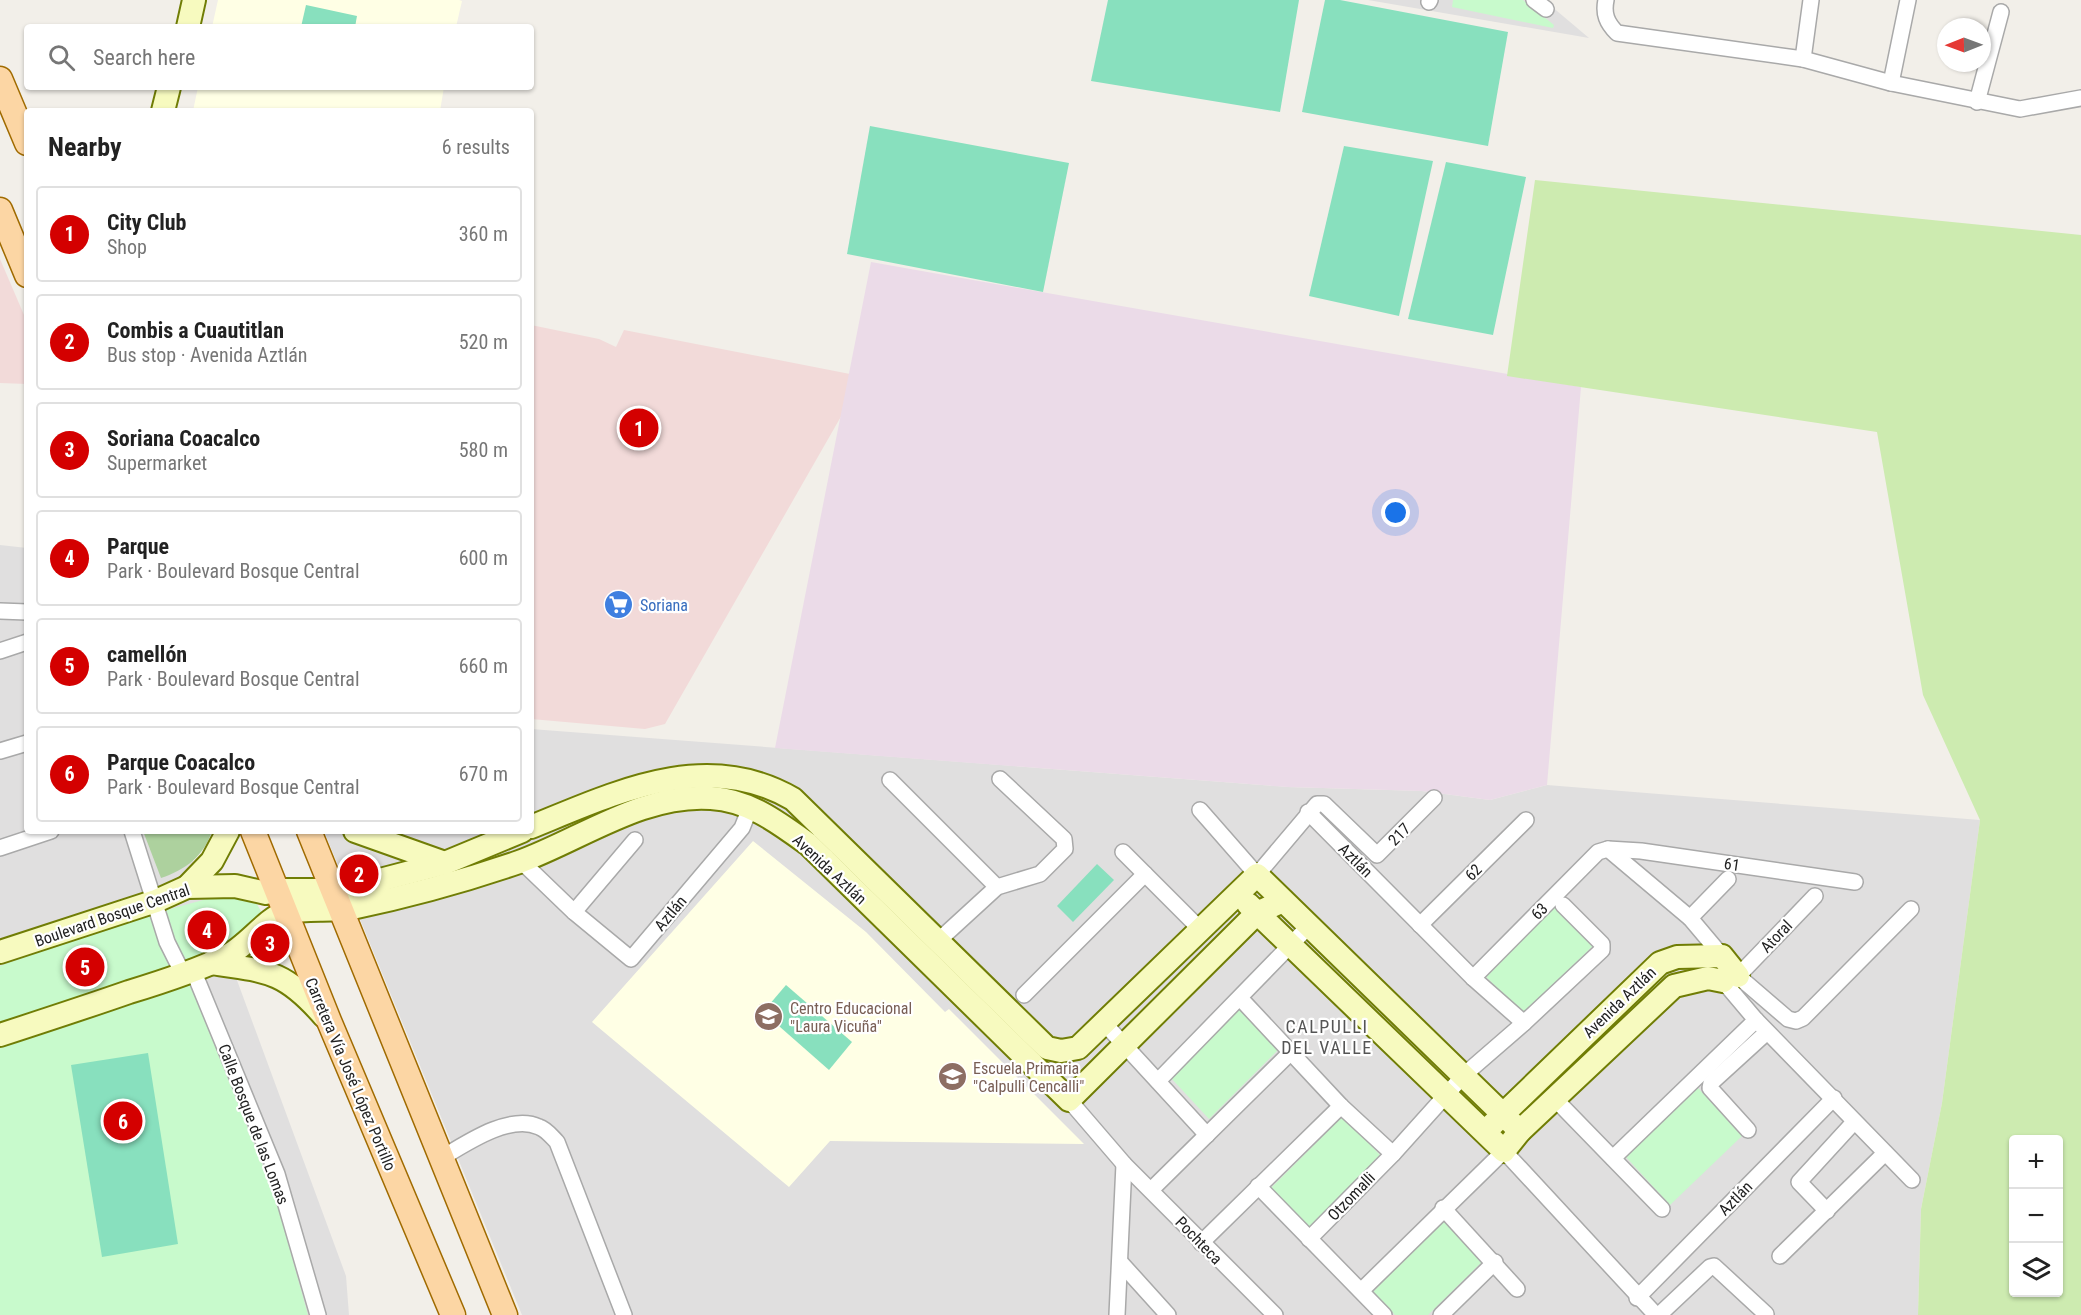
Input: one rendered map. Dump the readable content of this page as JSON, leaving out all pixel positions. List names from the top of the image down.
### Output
{
  "streets": {
    "main road": ["Carretera Vía José López Portillo"],
    "street": [
      "217",
      "Aztlán",
      "61",
      "Avenida Aztlán",
      "62",
      "63",
      "Boulevard Bosque Central",
      "Atoral",
      "Calle Bosque de las Lomas",
      "Otzomalli",
      "Pochteca"
    ]
  },
  "crossings": [
    ["217", "Aztlán"],
    ["Aztlán", "Avenida Aztlán"],
    ["Aztlán", "62"],
    ["Aztlán", "63"],
    ["61", "63"],
    ["Avenida Aztlán", "Boulevard Bosque Central"],
    ["Avenida Aztlán", "Atoral"],
    ["Avenida Aztlán", "Carretera Vía José López Portillo"],
    ["Avenida Aztlán", "Pochteca"],
    ["Boulevard Bosque Central", "Carretera Vía José López Portillo"],
    ["Boulevard Bosque Central", "Calle Bosque de las Lomas"]
  ],
  "districts": ["CALPULLI DEL VALLE"],
  "places": {
    "supermarket": ["Soriana"],
    "school or university": ["Centro Educacional \"Laura Vicuña\"", "Escuela Primaria \"Calpulli Cencalli\""]
  },
  "north": "left",
  "page": {
    "search": "Search here",
    "heading": ["Nearby", "6 results"],
    "list": [
      {
        "mark": "1",
        "name": "City Club",
        "note": "Shop",
        "value": "360 m"
      },
      {
        "mark": "2",
        "name": "Combis a Cuautitlan",
        "note": "Bus stop · Avenida Aztlán",
        "value": "520 m"
      },
      {
        "mark": "3",
        "name": "Soriana Coacalco",
        "note": "Supermarket",
        "value": "580 m"
      },
      {
        "mark": "4",
        "name": "Parque",
        "note": "Park · Boulevard Bosque Central",
        "value": "600 m"
      },
      {
        "mark": "5",
        "name": "camellón",
        "note": "Park · Boulevard Bosque Central",
        "value": "660 m"
      },
      {
        "mark": "6",
        "name": "Parque Coacalco",
        "note": "Park · Boulevard Bosque Central",
        "value": "670 m"
      }
    ],
    "pins": [
      "1",
      "2",
      "4",
      "3",
      "5",
      "6"
    ],
    "map_buttons": ["+", "−"]
  }
}
